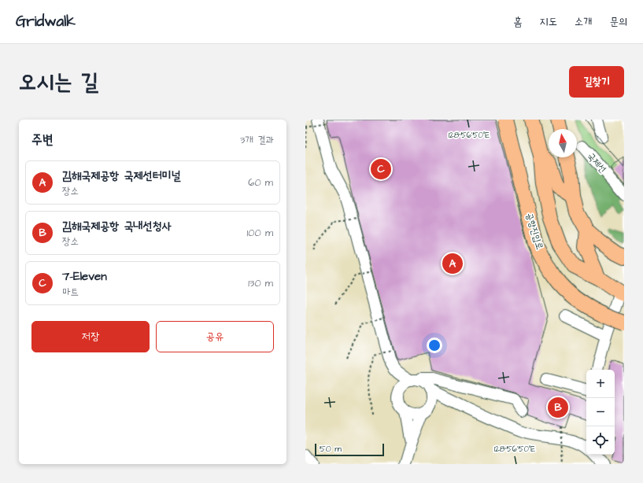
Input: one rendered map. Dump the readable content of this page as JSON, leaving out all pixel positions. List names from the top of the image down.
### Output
{
  "streets": {
    "main road": ["공항진입로"],
    "street": ["국제선"]
  },
  "scale_bar": "50 m",
  "north": "top",
  "page": {
    "header": "Gridwalk",
    "nav": [
      "홈",
      "지도",
      "소개",
      "문의"
    ],
    "buttons": [
      "길찾기",
      ["저장", "공유"]
    ],
    "title": "오시는 길",
    "heading": ["주변", "3개 결과"],
    "pins": ["C", "A", "B"],
    "list": [
      {
        "mark": "A",
        "name": "김해국제공항 국제선터미널",
        "note": "장소",
        "value": "60 m"
      },
      {
        "mark": "B",
        "name": "김해국제공항 국내선청사",
        "note": "장소",
        "value": "100 m"
      },
      {
        "mark": "C",
        "name": "7-Eleven",
        "note": "마트",
        "value": "130 m"
      }
    ],
    "map_buttons": ["+", "−"],
    "scale": "50 m"
  },
  "coordinates": ["128°56'50\"E"]
}
